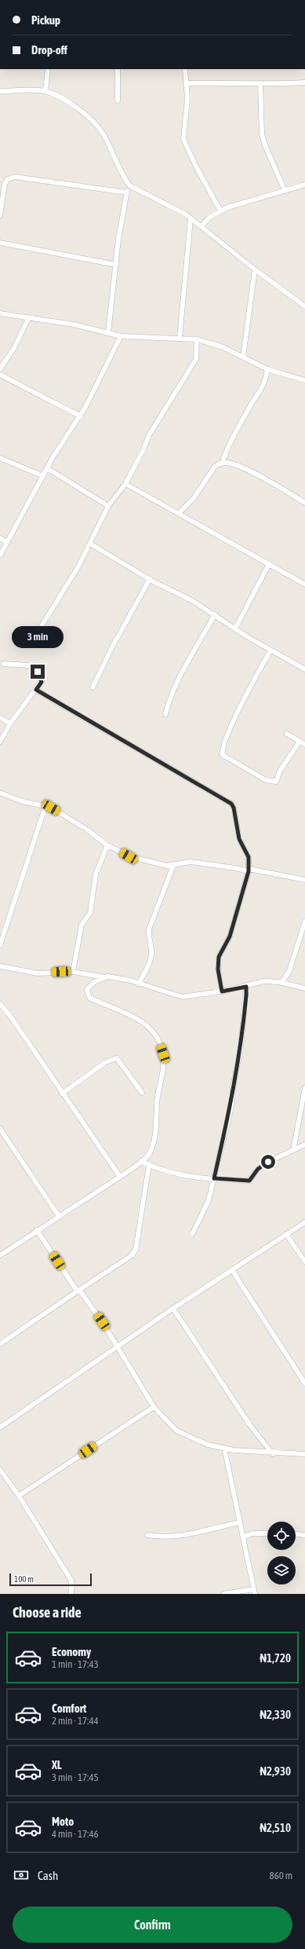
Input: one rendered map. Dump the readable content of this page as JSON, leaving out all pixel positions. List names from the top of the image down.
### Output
{
  "scale_bar": "100 m",
  "page": {
    "banner": ["Pickup", "Drop-off"],
    "bubble": "3 min",
    "scale": "100 m",
    "heading": "Choose a ride",
    "list": [
      {
        "name": "Economy",
        "note": "1 min · 17:43",
        "value": "₦1,720"
      },
      {
        "name": "Comfort",
        "note": "2 min · 17:44",
        "value": "₦2,330"
      },
      {
        "name": "XL",
        "note": "3 min · 17:45",
        "value": "₦2,930"
      },
      {
        "name": "Moto",
        "note": "4 min · 17:46",
        "value": "₦2,510"
      }
    ],
    "pay": ["Cash", "860 m"],
    "buttons": "Confirm"
  }
}
